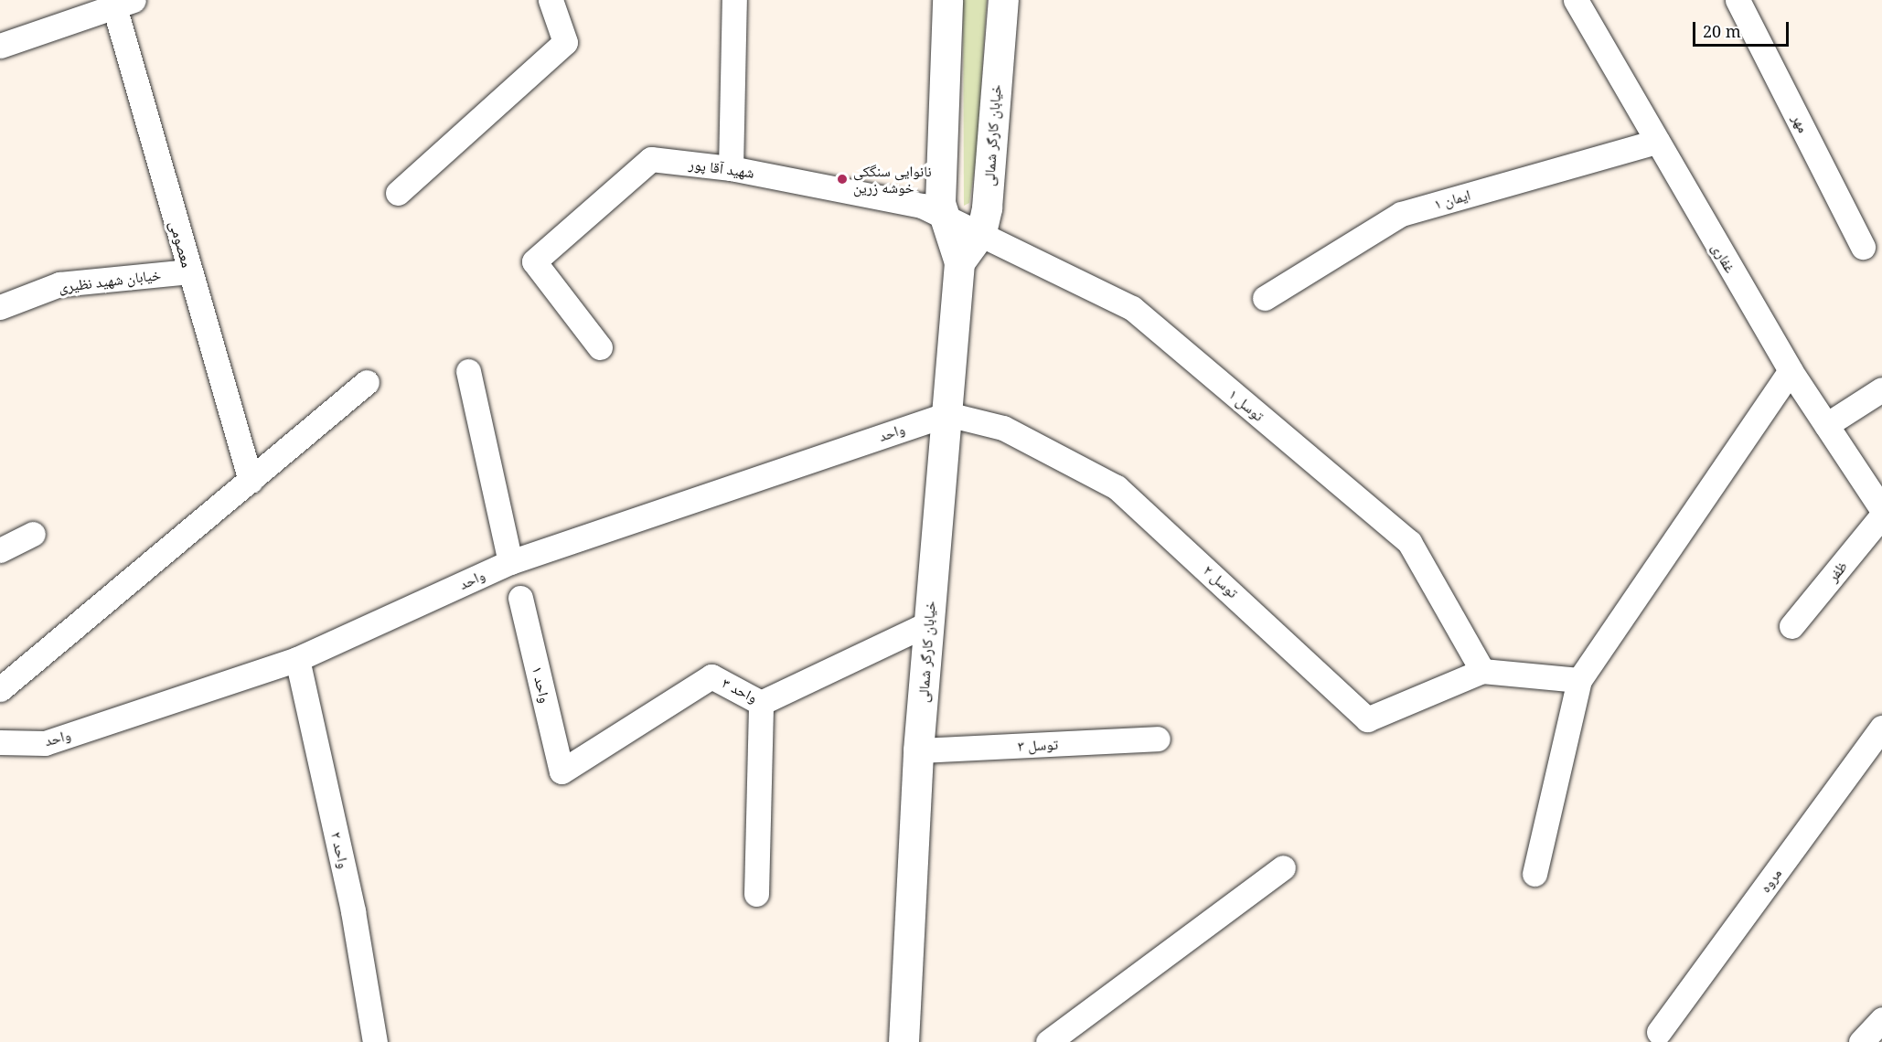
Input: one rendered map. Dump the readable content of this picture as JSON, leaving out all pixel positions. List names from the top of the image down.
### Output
{
  "streets": {
    "street": [
      "مهر",
      "خیابان کارگر شمالی",
      "شهید آقا پور",
      "ایمان ۱",
      "معصومی",
      "غفاری",
      "خیابان شهید نظیری",
      "توسل ۱",
      "واحد",
      "ظفر",
      "توسل ۲",
      "واحد ۱",
      "واحد ۳",
      "توسل ۳",
      "واحد ۲",
      "مروه"
    ]
  },
  "crossings": [
    ["خیابان کارگر شمالی", "شهید آقا پور"],
    ["خیابان کارگر شمالی", "توسل ۱"],
    ["خیابان کارگر شمالی", "واحد"],
    ["خیابان کارگر شمالی", "توسل ۲"],
    ["خیابان کارگر شمالی", "واحد ۳"],
    ["خیابان کارگر شمالی", "توسل ۳"],
    ["شهید آقا پور", "توسل ۱"],
    ["ایمان ۱", "غفاری"],
    ["معصومی", "خیابان شهید نظیری"],
    ["توسل ۱", "توسل ۲"],
    ["واحد", "توسل ۲"],
    ["واحد", "واحد ۲"],
    ["واحد ۱", "واحد ۳"]
  ],
  "places": ["نانوایی سنگکی خوشه زرین"],
  "scale_bar": "20 m"
}
